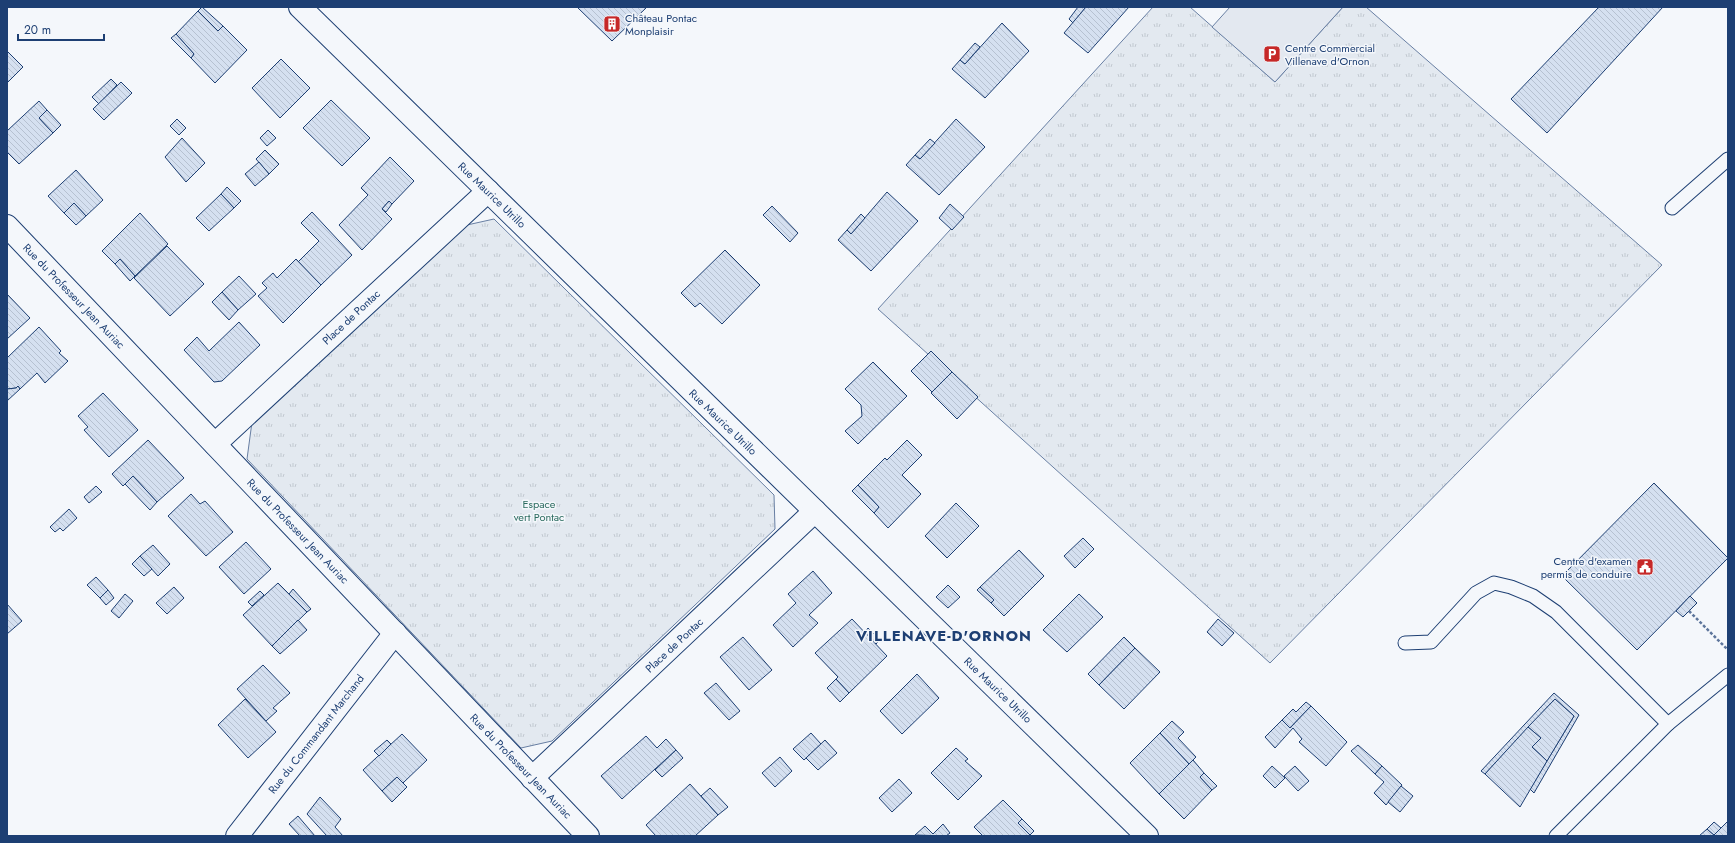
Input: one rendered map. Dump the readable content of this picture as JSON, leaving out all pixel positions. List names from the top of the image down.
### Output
{
  "streets": {
    "street": [
      "Rue Maurice Utrillo",
      "Rue du Professeur Jean Auriac",
      "Place de Pontac",
      "Rue du Commandant Marchand"
    ]
  },
  "crossings": [
    ["Rue Maurice Utrillo", "Place de Pontac"],
    ["Rue du Professeur Jean Auriac", "Place de Pontac"],
    ["Rue du Professeur Jean Auriac", "Rue du Commandant Marchand"]
  ],
  "districts": ["VILLENAVE-D'ORNON"],
  "parks": ["Espace vert Pontac"],
  "places": {
    "building": ["Château Pontac Monplaisir"],
    "parking": ["Centre Commercial Villenave d'Ornon"],
    "public building": ["Centre d'examen permis de conduire"]
  },
  "scale_bar": "20 m"
}
